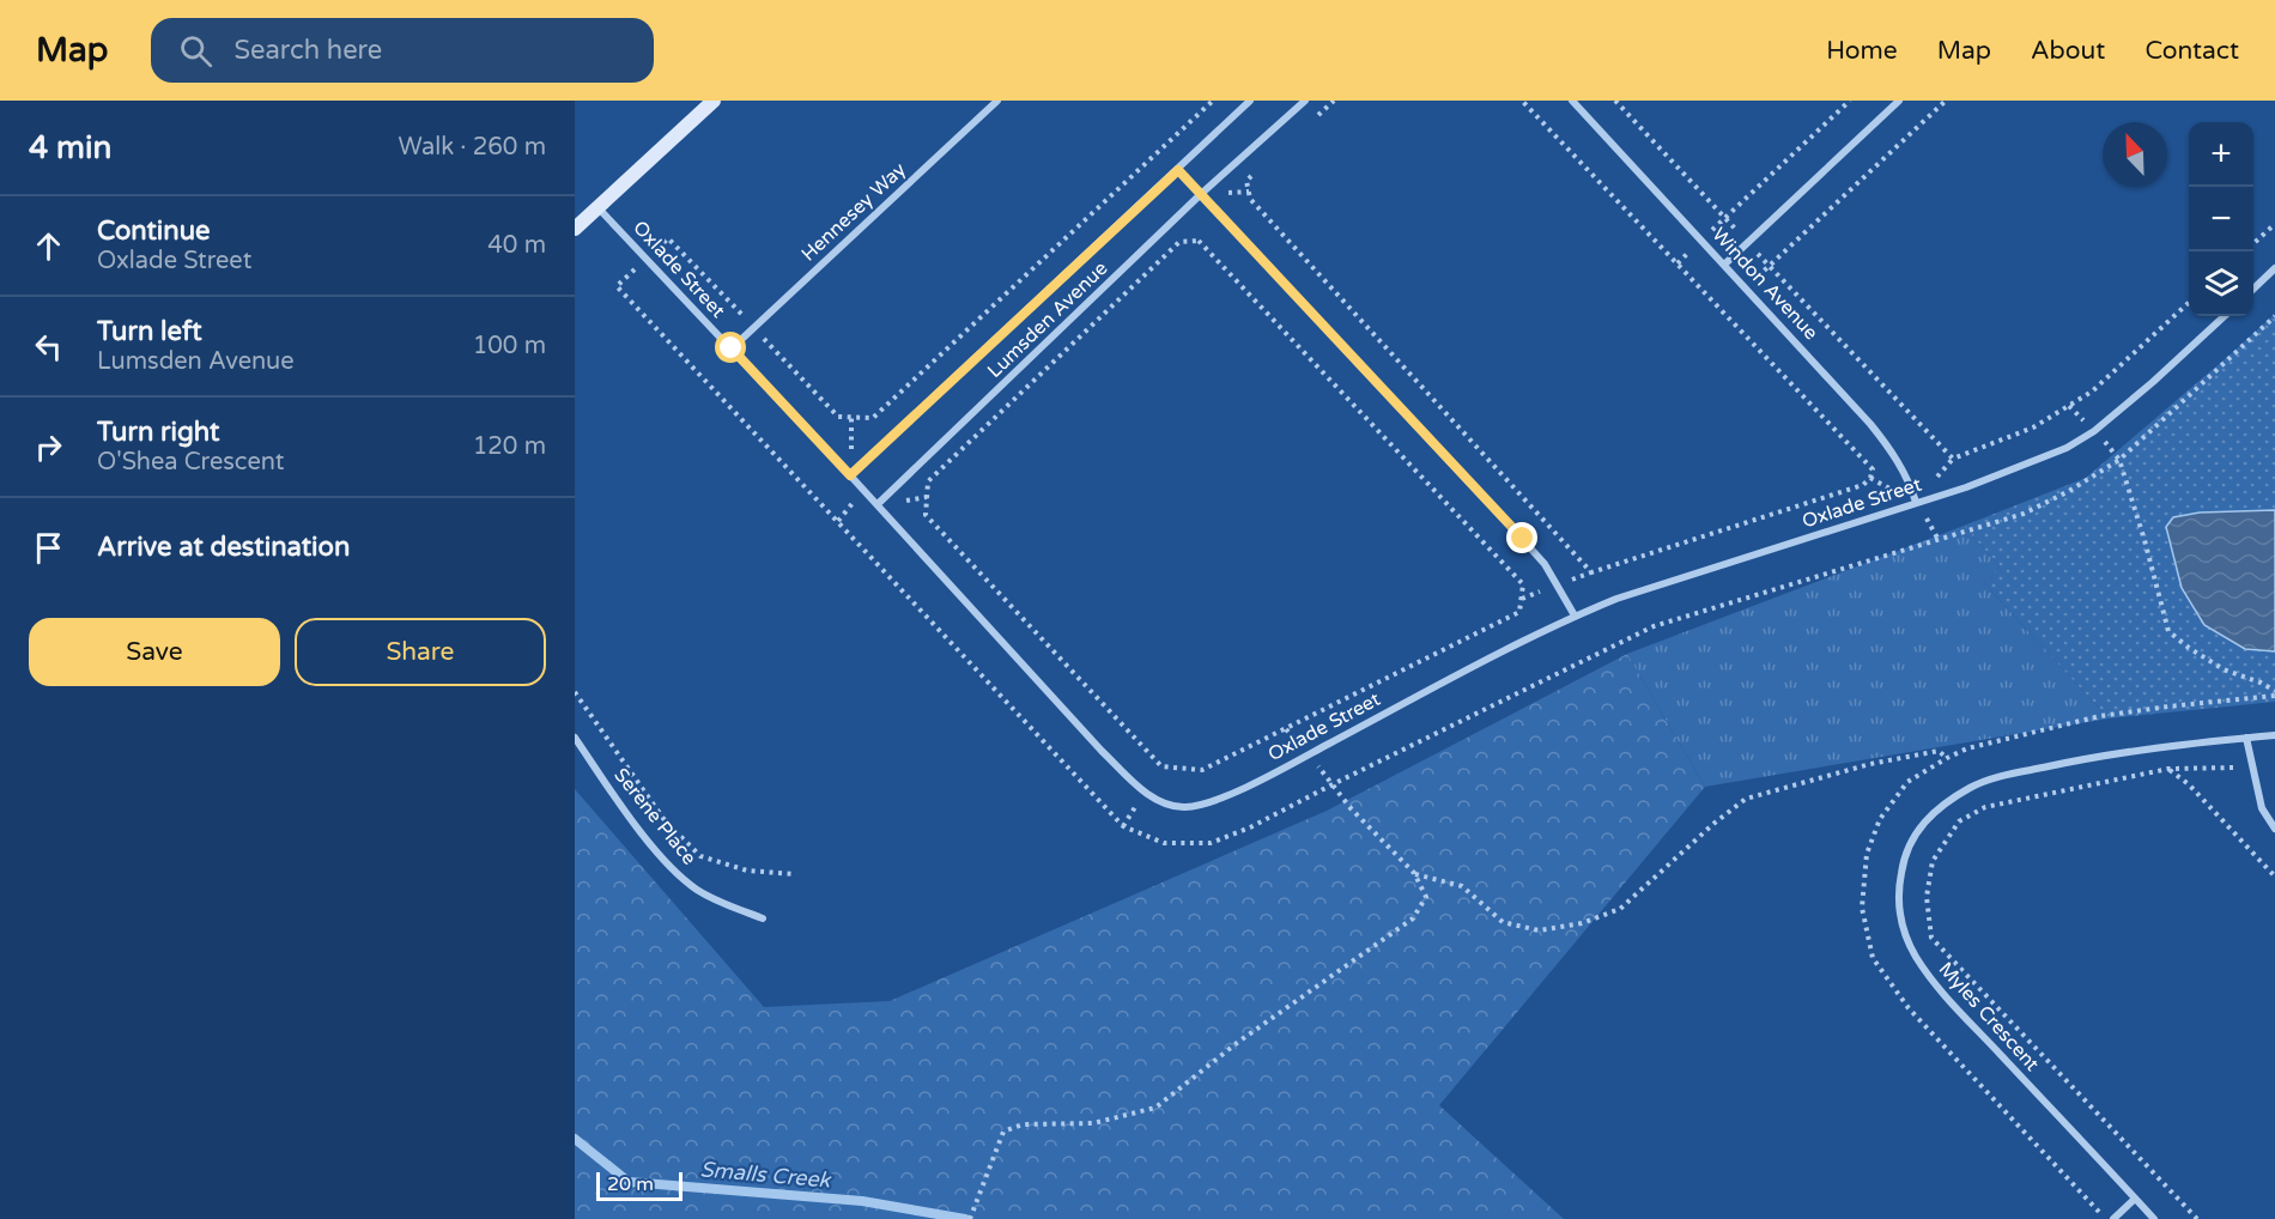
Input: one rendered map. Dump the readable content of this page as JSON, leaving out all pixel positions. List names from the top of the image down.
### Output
{
  "streets": {
    "street": [
      "Hennesey Way",
      "Oxlade Street",
      "Windon Avenue",
      "Lumsden Avenue",
      "Serene Place",
      "Myles Crescent"
    ]
  },
  "crossings": [
    ["Hennesey Way", "Oxlade Street"],
    ["Oxlade Street", "Windon Avenue"],
    ["Oxlade Street", "Lumsden Avenue"]
  ],
  "water": ["Smalls Creek"],
  "scale_bar": "20 m",
  "north": "top left",
  "page": {
    "header": "Map",
    "search": "Search here",
    "nav": [
      "Home",
      "Map",
      "About",
      "Contact"
    ],
    "heading": ["4 min", "Walk · 260 m"],
    "map_buttons": ["+", "−"],
    "list": [
      ["Continue", "Oxlade Street", "40 m"],
      ["Turn left", "Lumsden Avenue", "100 m"],
      ["Turn right", "O'Shea Crescent", "120 m"],
      "Arrive at destination"
    ],
    "buttons": ["Save", "Share"],
    "scale": "20 m"
  }
}
